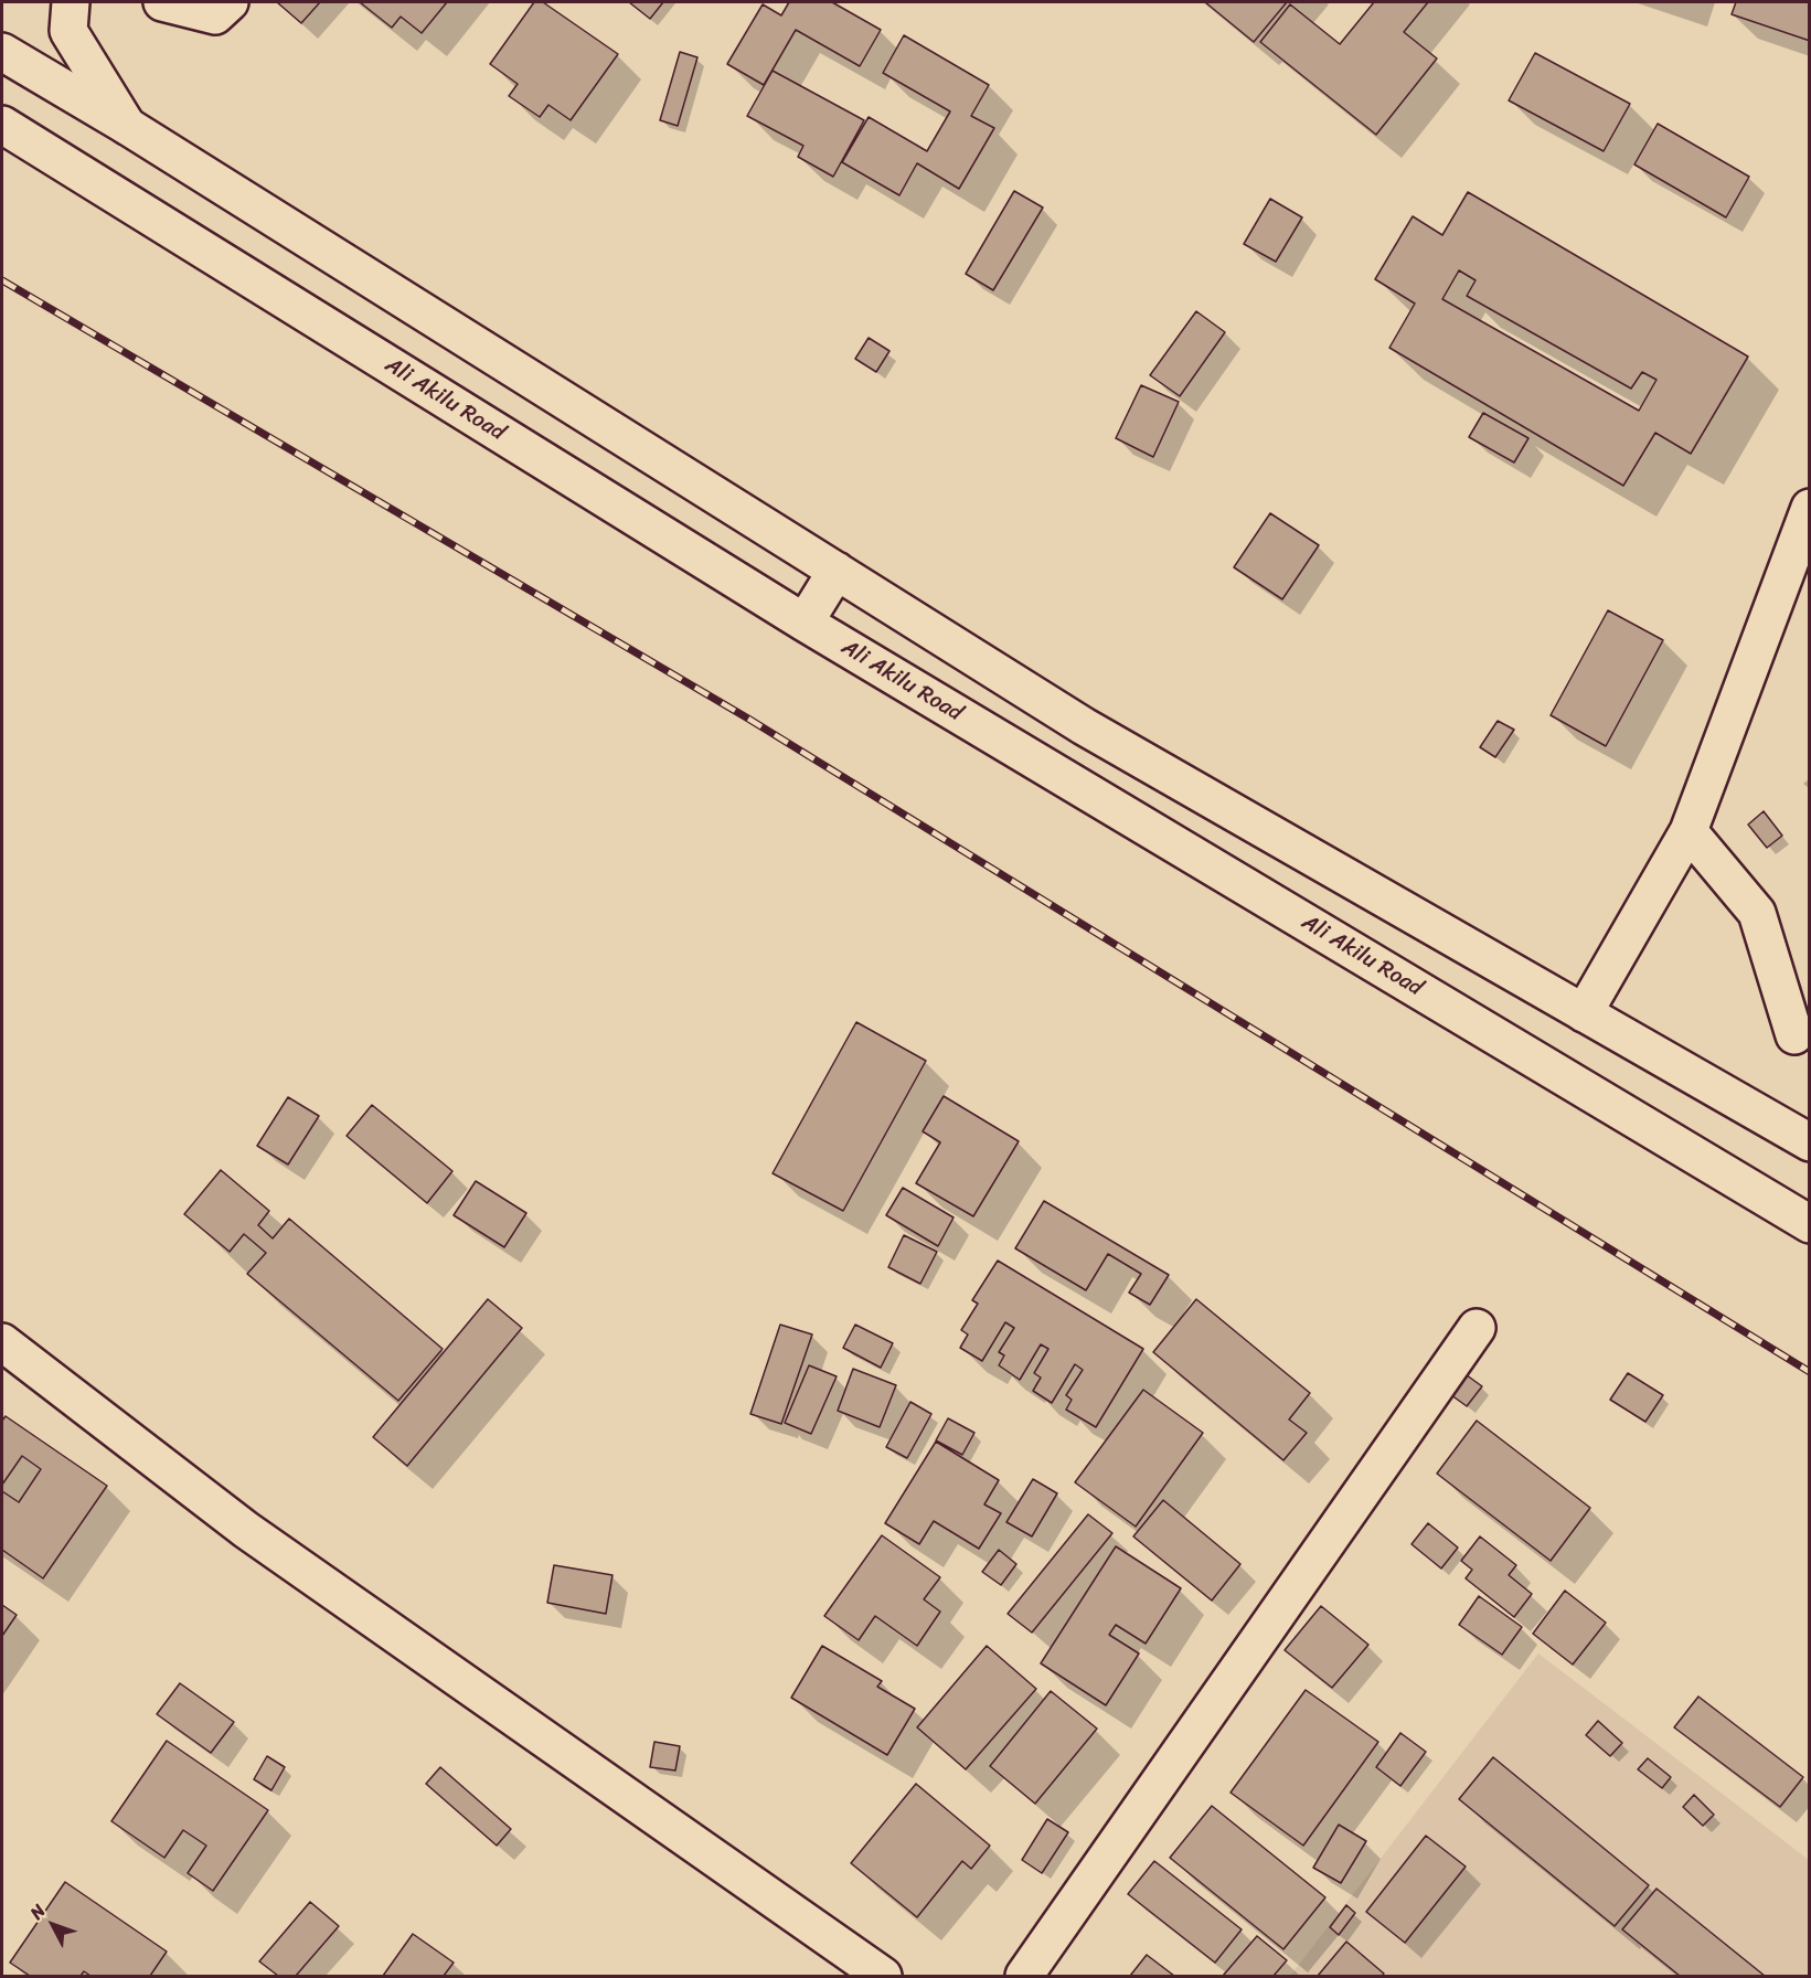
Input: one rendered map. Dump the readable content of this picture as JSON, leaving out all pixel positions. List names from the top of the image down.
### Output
{
  "streets": {
    "main road": ["Ali Akilu Road"]
  },
  "north": "top left"
}
